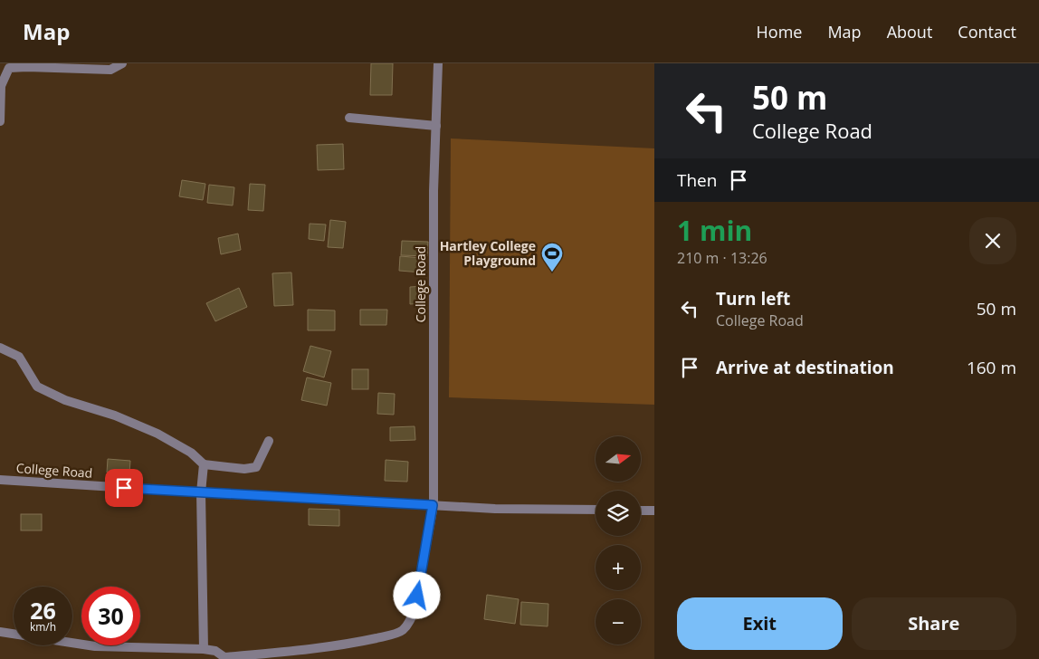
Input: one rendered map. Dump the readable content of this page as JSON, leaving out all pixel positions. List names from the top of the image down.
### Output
{
  "streets": {
    "street": ["College Road"]
  },
  "places": {
    "sports": ["Hartley College Playground"]
  },
  "north": "right",
  "page": {
    "header": "Map",
    "nav": [
      "Home",
      "Map",
      "About",
      "Contact"
    ],
    "turn": ["50 m", "College Road"],
    "then": "Then",
    "heading": ["1 min", "210 m · 13:26"],
    "list": [
      {
        "name": "Turn left",
        "note": "College Road",
        "value": "50 m"
      },
      {
        "name": "Arrive at destination",
        "value": "160 m"
      }
    ],
    "map_buttons": ["+", "−"],
    "speed": "26 km/h",
    "limit": "30",
    "buttons": ["Exit", "Share"]
  }
}
